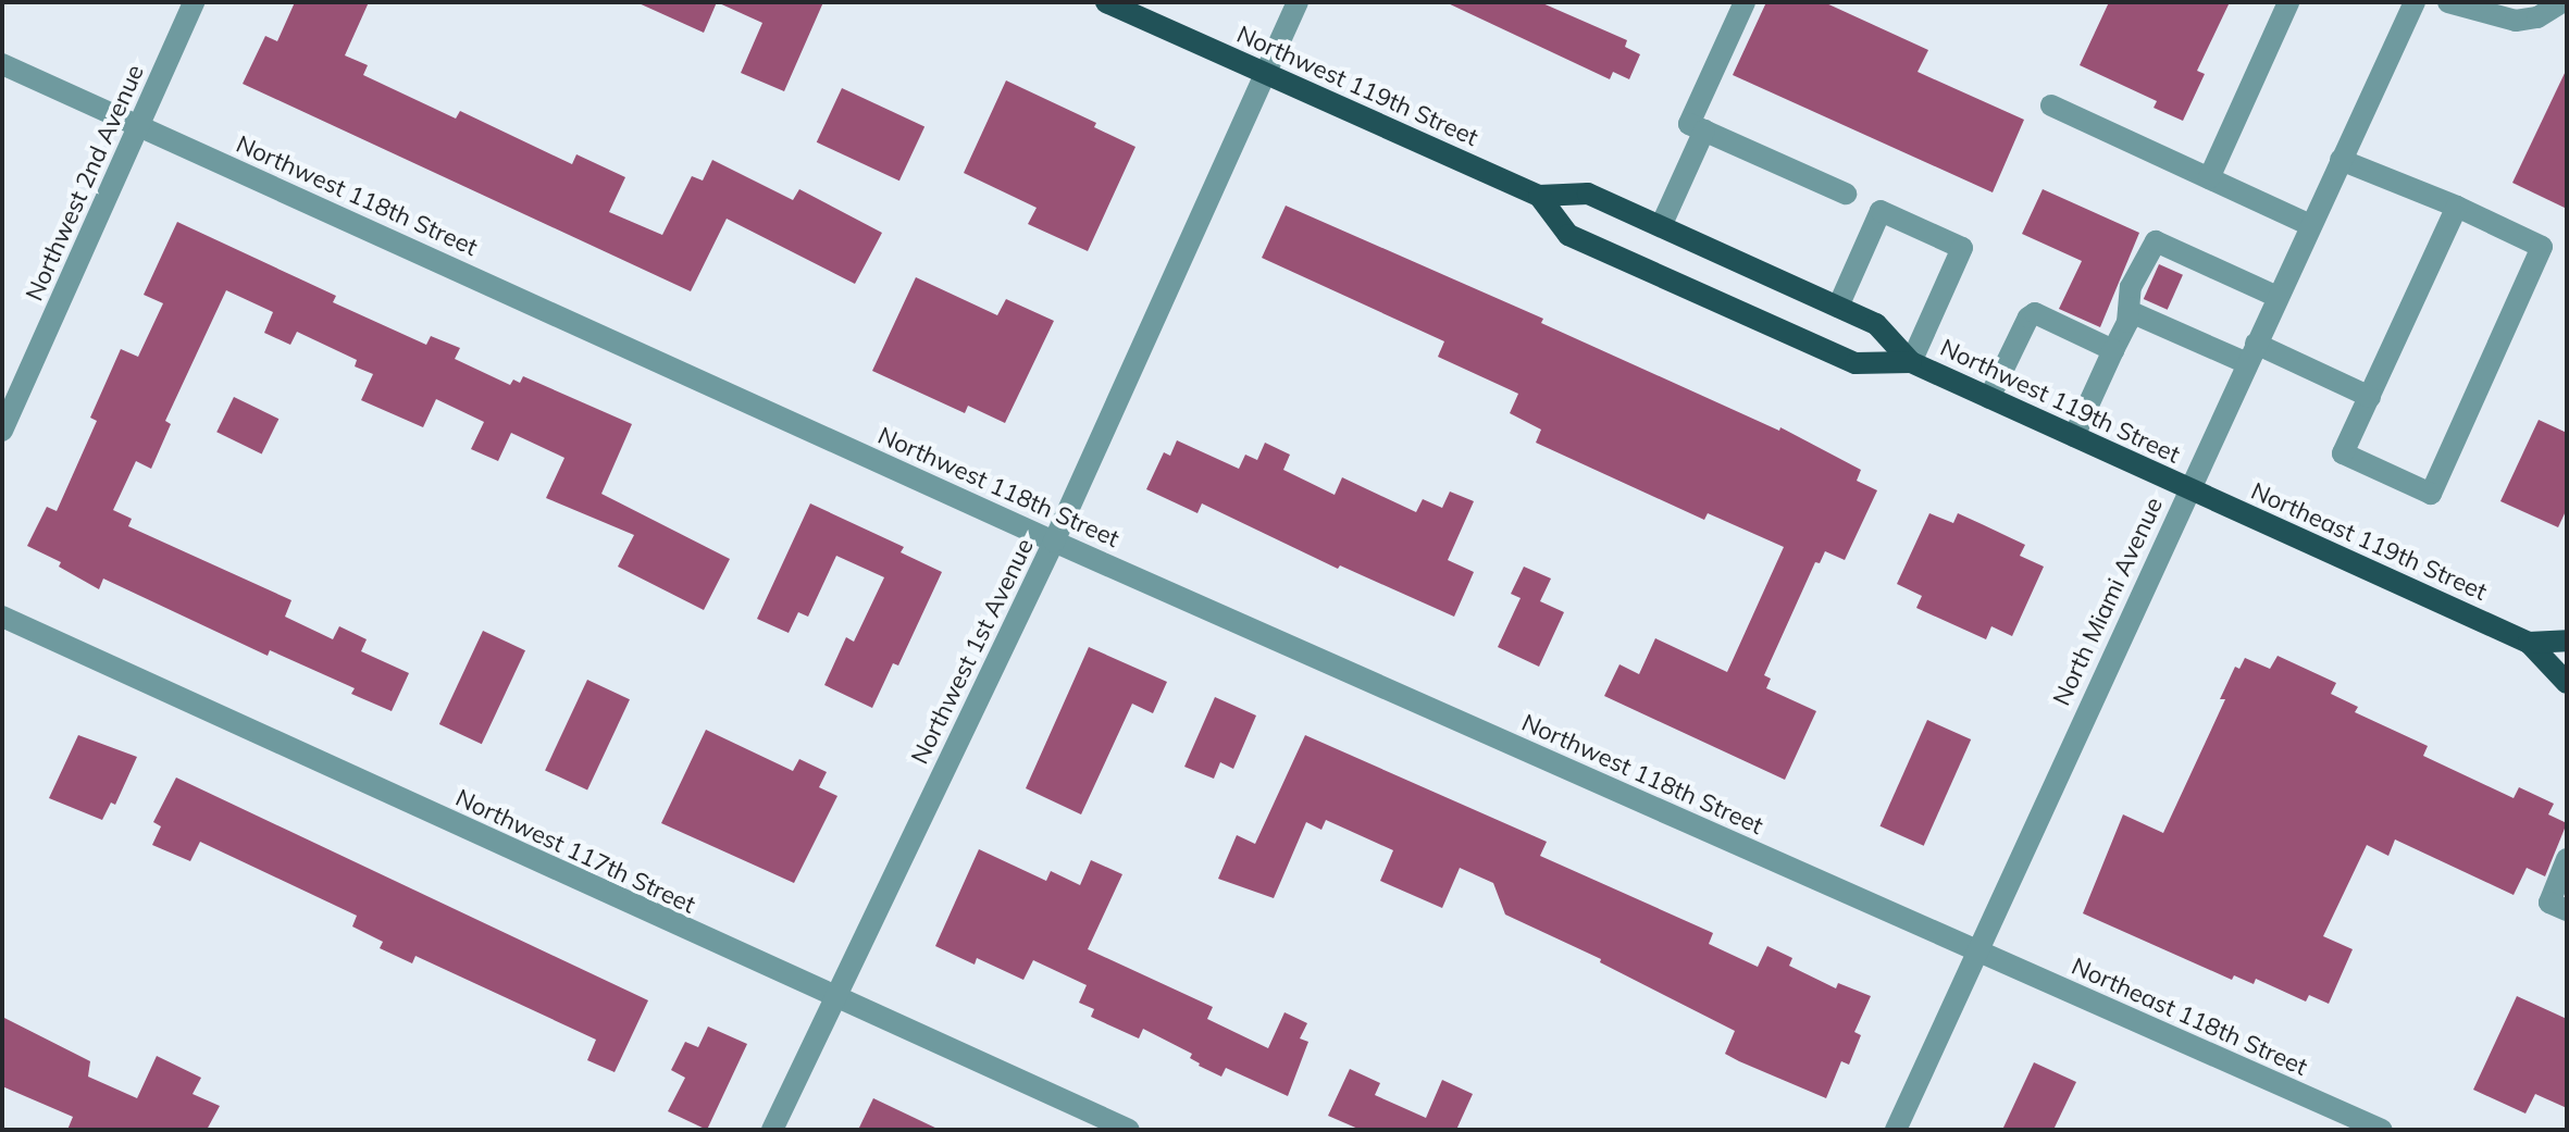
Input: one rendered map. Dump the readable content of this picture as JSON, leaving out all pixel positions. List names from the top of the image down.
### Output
{
  "streets": {
    "main road": ["Northwest 119th Street", "Northeast 119th Street"],
    "street": [
      "Northwest 2nd Avenue",
      "Northwest 118th Street",
      "North Miami Avenue",
      "Northwest 1st Avenue",
      "Northwest 117th Street",
      "Northeast 118th Street"
    ]
  },
  "crossings": [
    ["Northwest 119th Street", "Northeast 119th Street"],
    ["Northwest 119th Street", "North Miami Avenue"],
    ["Northwest 119th Street", "Northwest 1st Avenue"],
    ["Northwest 2nd Avenue", "Northwest 118th Street"],
    ["Northwest 118th Street", "North Miami Avenue"],
    ["Northwest 118th Street", "Northwest 1st Avenue"],
    ["Northwest 118th Street", "Northeast 118th Street"],
    ["Northeast 119th Street", "North Miami Avenue"],
    ["North Miami Avenue", "Northeast 118th Street"],
    ["Northwest 1st Avenue", "Northwest 117th Street"]
  ]
}
